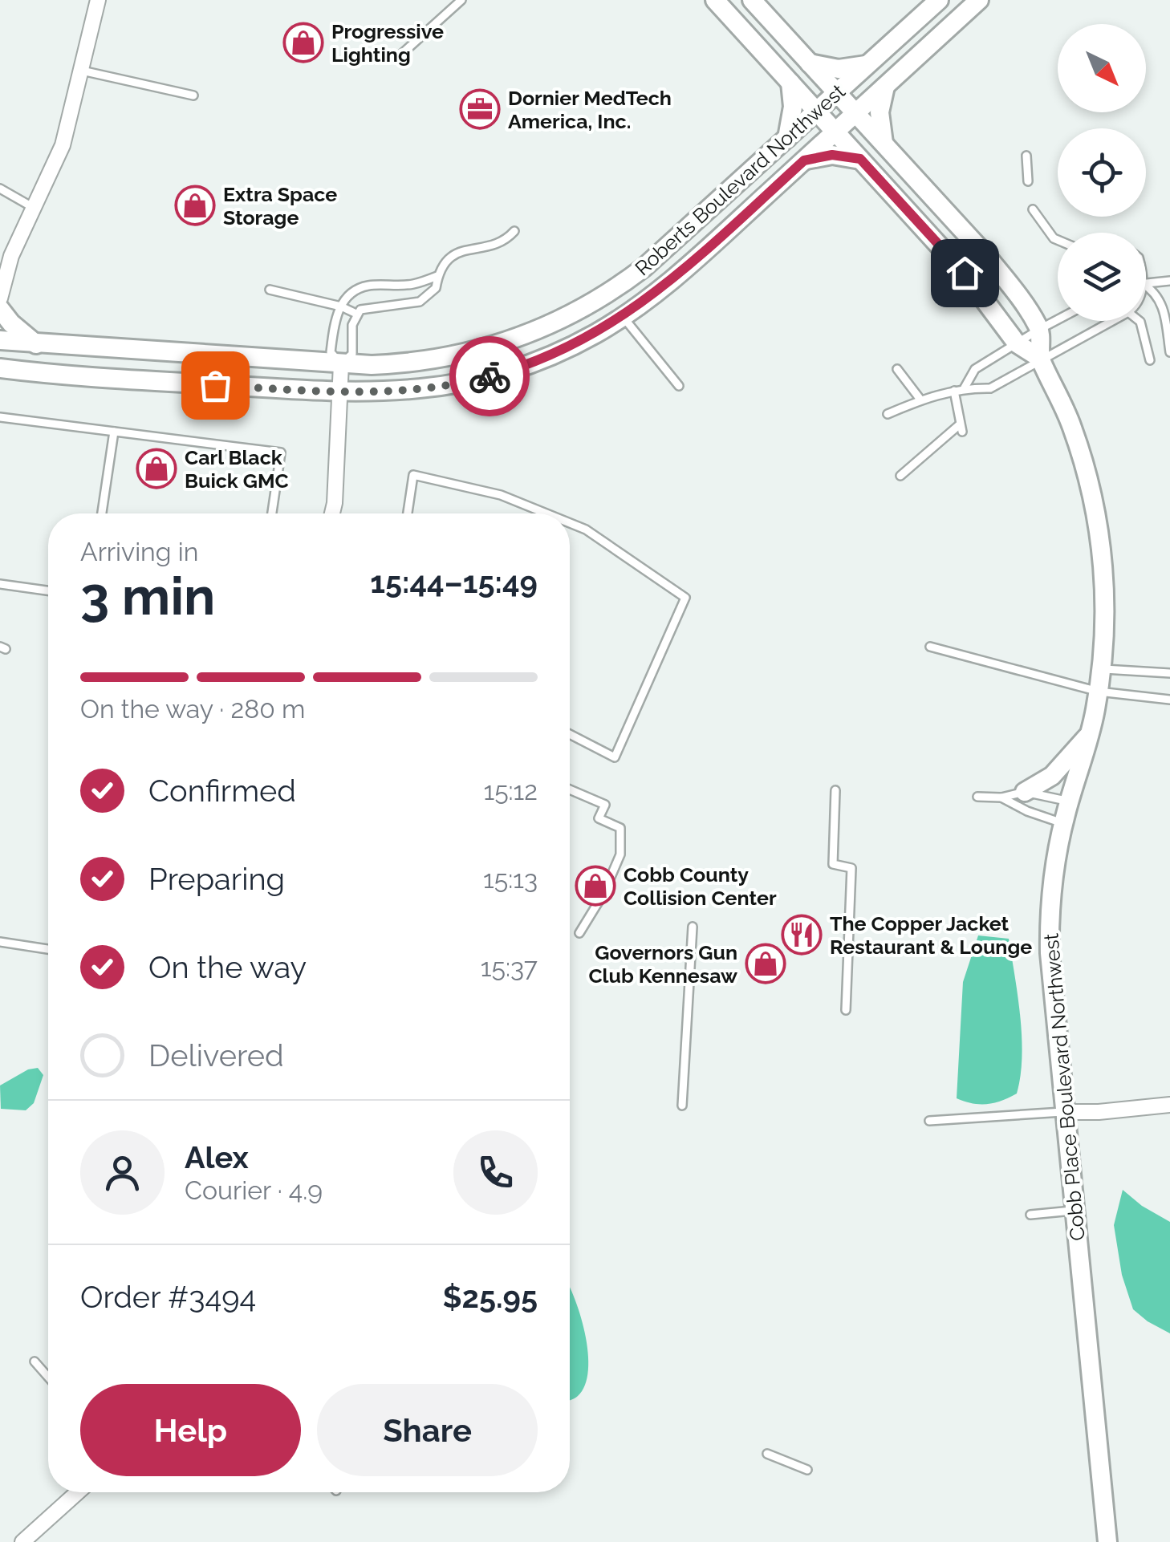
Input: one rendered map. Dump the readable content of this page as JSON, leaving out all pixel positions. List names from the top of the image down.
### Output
{
  "streets": {
    "street": ["Roberts Boulevard Northwest", "Cobb Place Boulevard Northwest"]
  },
  "crossings": [
    ["Roberts Boulevard Northwest", "Cobb Place Boulevard Northwest"]
  ],
  "places": {
    "shop": [
      "Progressive Lighting",
      "Extra Space Storage",
      "Carl Black Buick GMC",
      "Cobb County Collision Center",
      "Governors Gun Club Kennesaw"
    ],
    "office": ["Dornier MedTech America, Inc."],
    "restaurant": ["The Copper Jacket Restaurant & Lounge"]
  },
  "north": "bottom right",
  "page": {
    "heading": ["3 min", "Arriving in", "15:44–15:49"],
    "panel": [
      "Alex",
      "Courier · 4.9",
      "Order #3494",
      "$25.95"
    ],
    "bar": "On the way · 280 m",
    "list": [
      ["Confirmed", "15:12"],
      ["Preparing", "15:13"],
      ["On the way", "15:37"],
      "Delivered"
    ],
    "buttons": ["Help", "Share"]
  }
}
